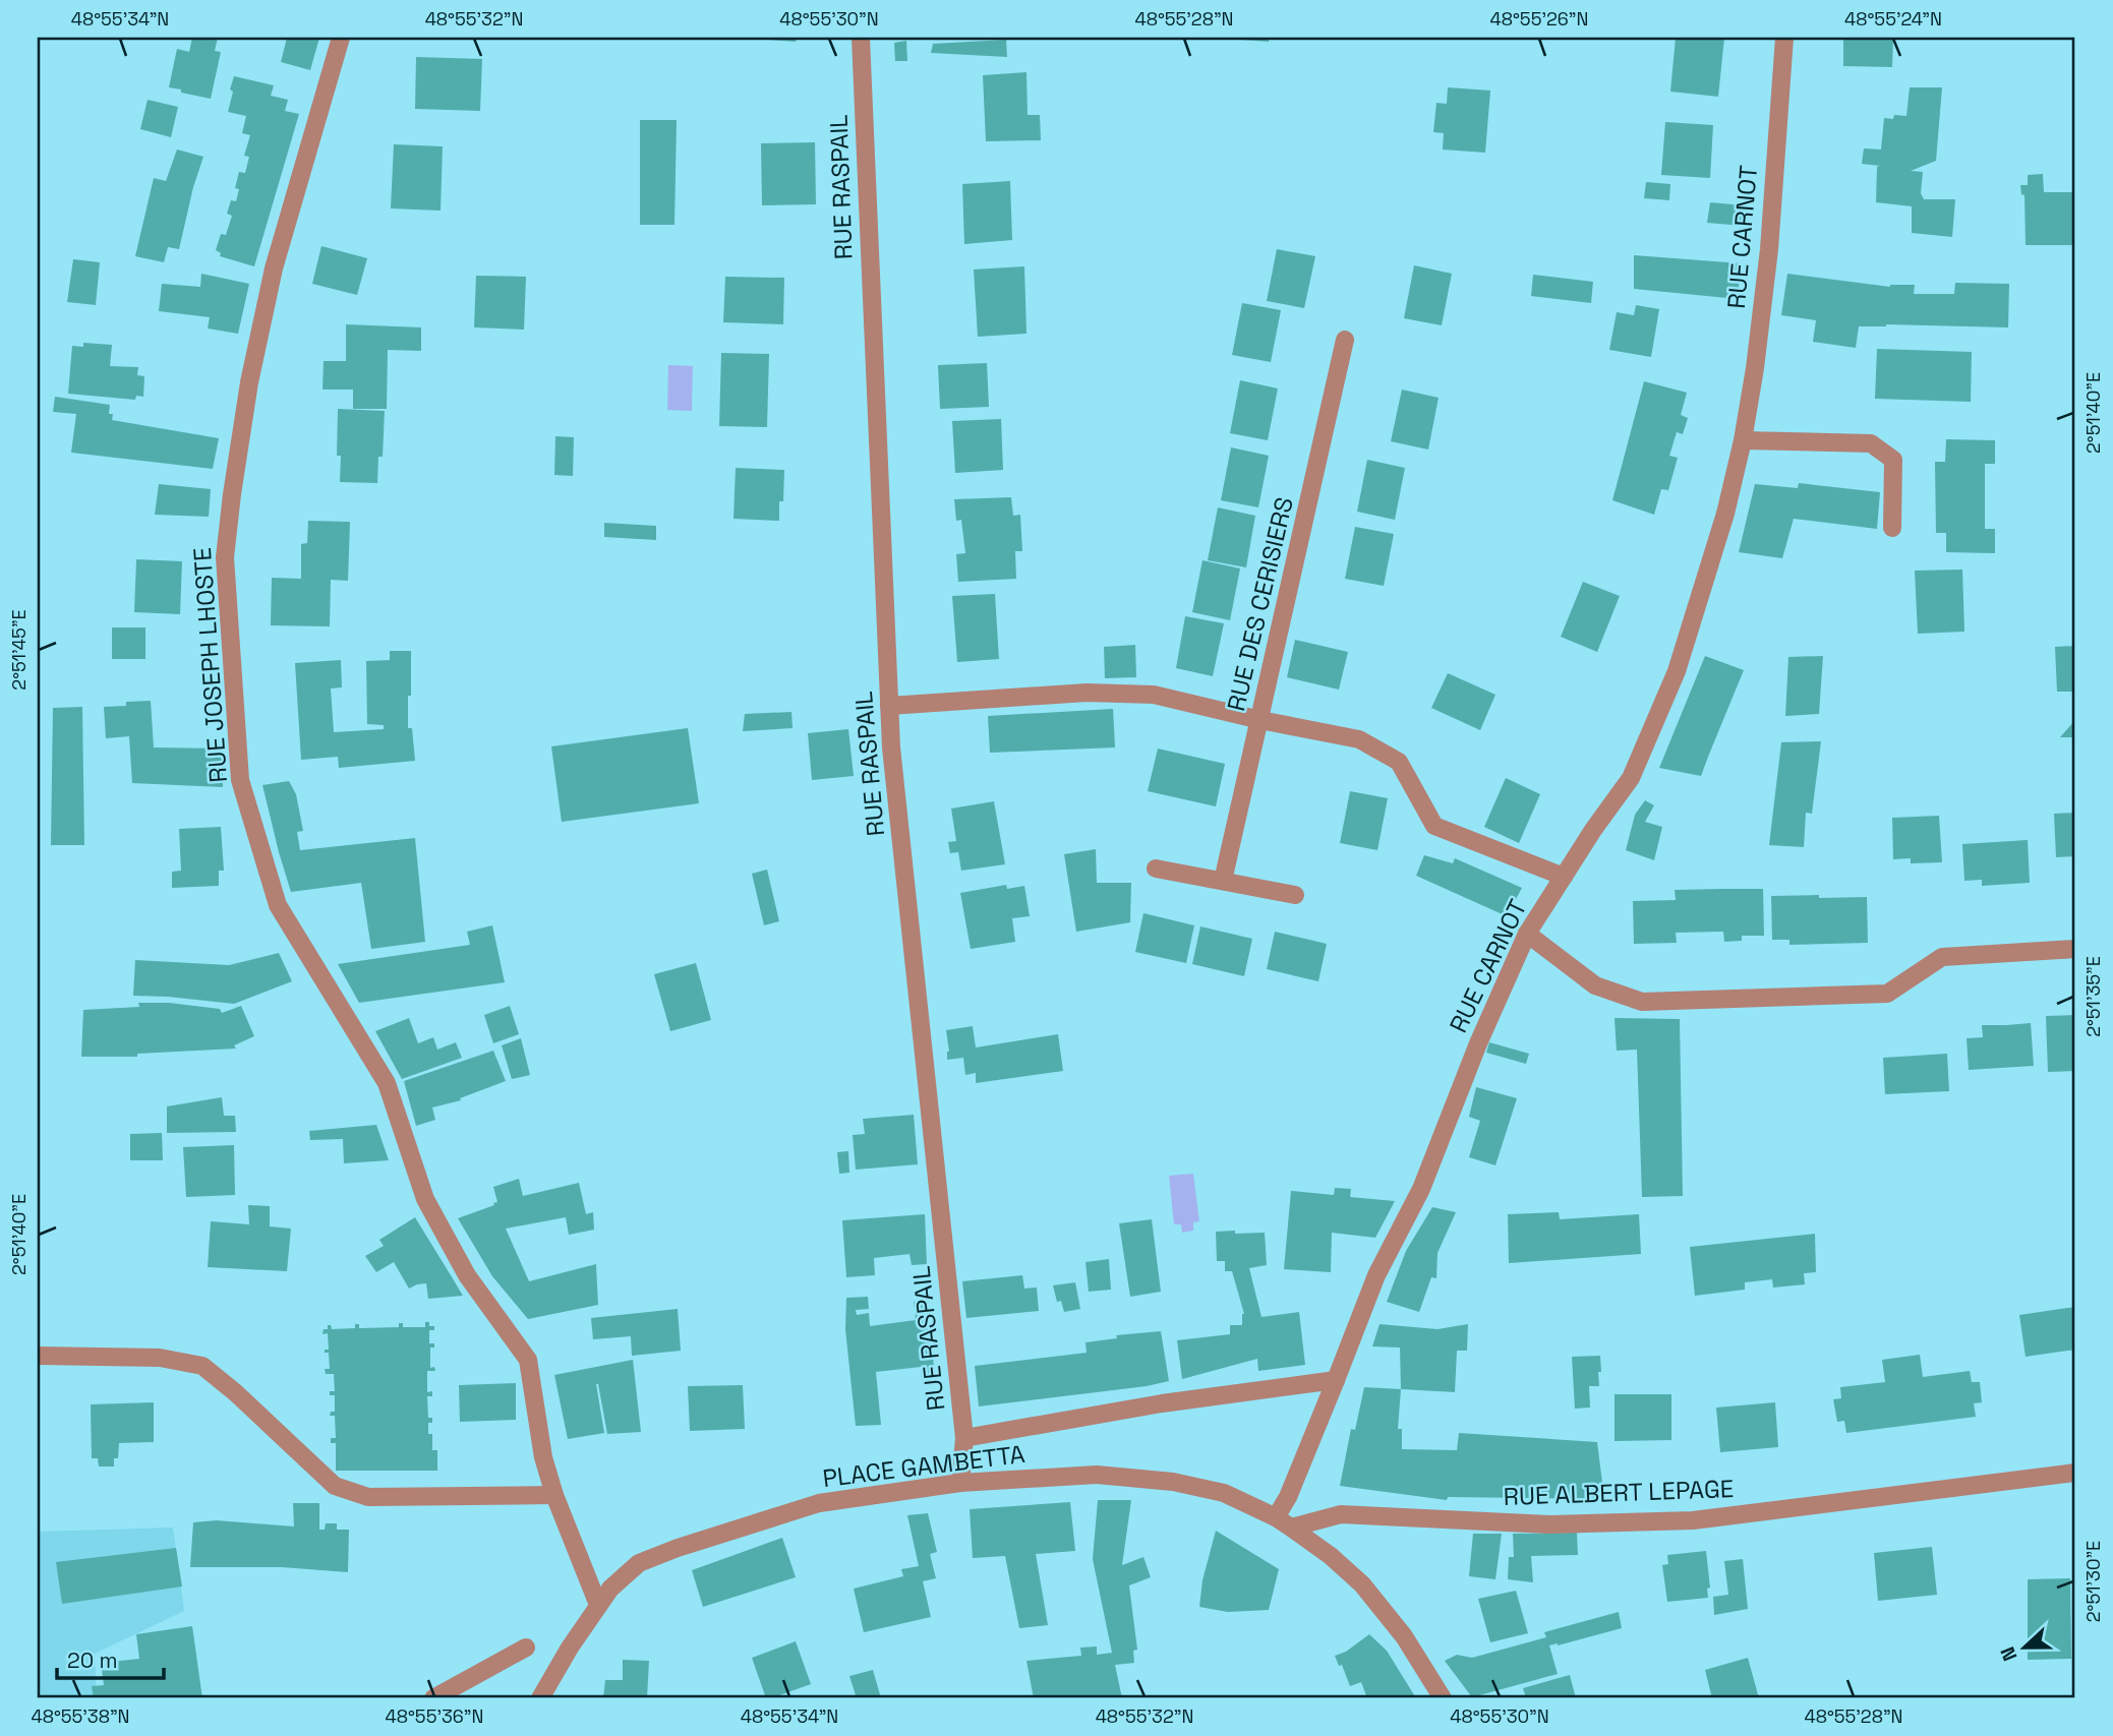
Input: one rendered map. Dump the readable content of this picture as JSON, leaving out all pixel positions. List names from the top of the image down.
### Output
{
  "streets": {
    "street": [
      "RUE RASPAIL",
      "RUE CARNOT",
      "RUE DES CERISIERS",
      "RUE JOSEPH LHOSTE",
      "PLACE GAMBETTA",
      "RUE ALBERT LEPAGE"
    ]
  },
  "crossings": [
    ["RUE RASPAIL", "PLACE GAMBETTA"],
    ["RUE CARNOT", "PLACE GAMBETTA"],
    ["RUE CARNOT", "RUE ALBERT LEPAGE"],
    ["RUE JOSEPH LHOSTE", "PLACE GAMBETTA"],
    ["PLACE GAMBETTA", "RUE ALBERT LEPAGE"]
  ],
  "scale_bar": "20 m",
  "north": "left",
  "coordinates": [
    "48°55'34\"N",
    "48°55'32\"N",
    "48°55'30\"N",
    "48°55'28\"N",
    "48°55'26\"N",
    "48°55'24\"N",
    "2°51'40\"E",
    "2°51'45\"E",
    "2°51'35\"E",
    "2°51'30\"E",
    "48°55'38\"N",
    "48°55'36\"N"
  ]
}
